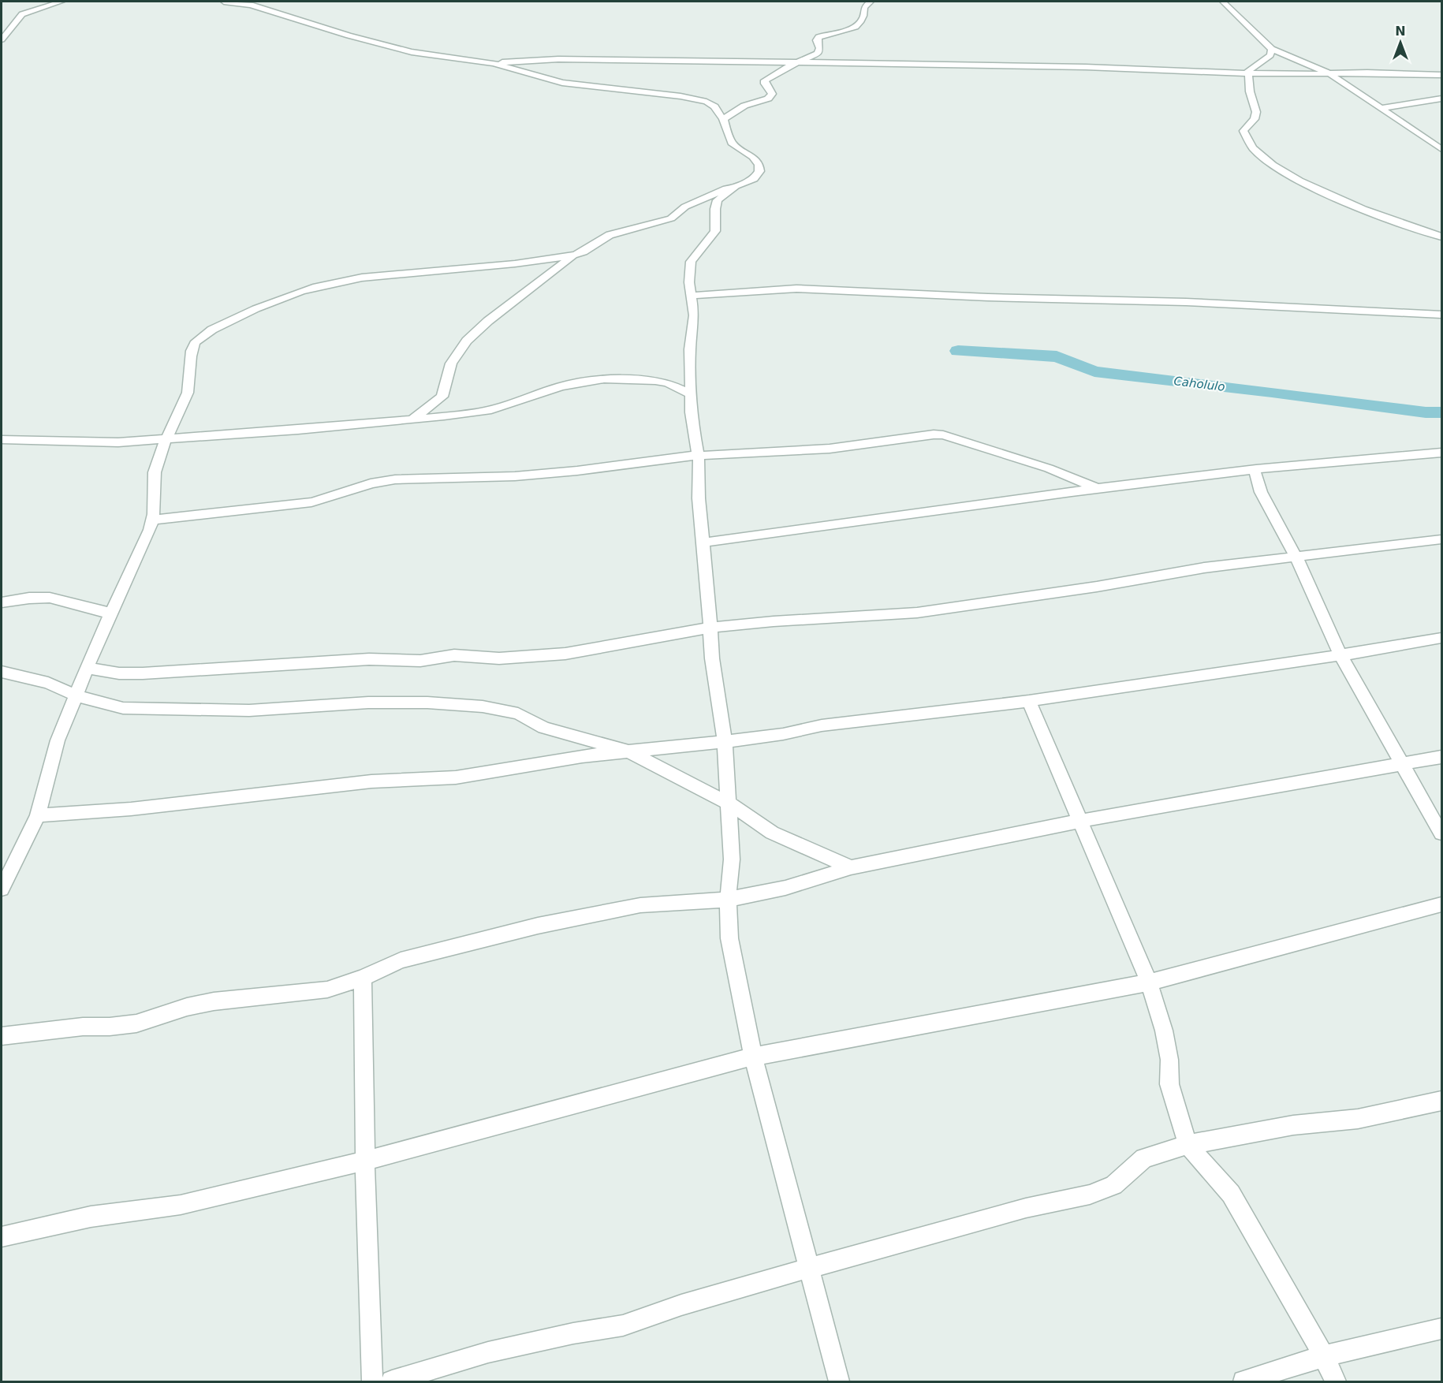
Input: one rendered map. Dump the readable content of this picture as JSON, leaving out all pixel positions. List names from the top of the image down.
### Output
{
  "water": ["Caholulo"],
  "north": "top"
}
